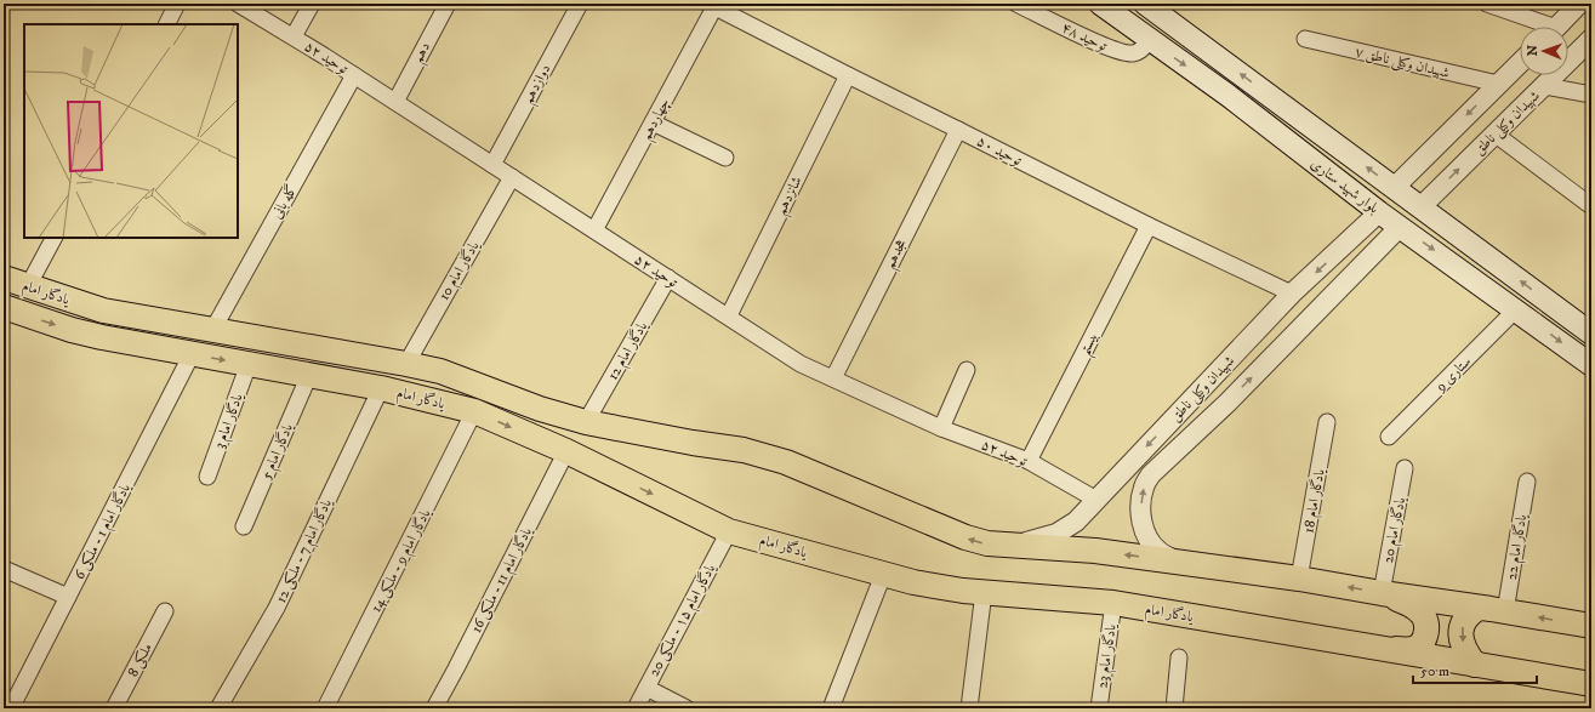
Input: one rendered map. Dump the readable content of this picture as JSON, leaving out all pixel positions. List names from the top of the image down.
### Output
{
  "streets": {
    "main road": ["بلوار شهید ستاری", "یادگار امام"],
    "street": [
      "توحید ۴۸",
      "دهم",
      "توحید ۵۲",
      "شهیدان وکیلی ناطق ۷",
      "دوازدهم",
      "چهاردهم",
      "شهیدان وکیلی ناطق",
      "توحید ۵۰",
      "شانزدهم",
      "گله بانی",
      "هجدهم",
      "یادگار امام 10",
      "بیستم",
      "یادگار امام 12",
      "ستاری 9",
      "یادگار امام 3",
      "یادگار امام 5",
      "یادگار امام 18",
      "یادگار امام 20",
      "یادگار امام 1 - ملکی 6",
      "یادگار امام 22",
      "یادگار امام 7 - ملکی 12",
      "یادگار امام 9 - ملکی 14",
      "یادگار امام 11 - ملکی 16",
      "یادگار امام ۱۵ - ملکی 20",
      "یادگار امام 23",
      "ملکی 8"
    ]
  },
  "crossings": [
    ["توحید ۴۸", "بلوار شهید ستاری"],
    ["دهم", "توحید ۵۲"],
    ["توحید ۵۲", "دوازدهم"],
    ["توحید ۵۲", "چهاردهم"],
    ["توحید ۵۲", "شهیدان وکیلی ناطق"],
    ["توحید ۵۲", "شانزدهم"],
    ["توحید ۵۲", "گله بانی"],
    ["توحید ۵۲", "هجدهم"],
    ["توحید ۵۲", "یادگار امام 10"],
    ["توحید ۵۲", "بیستم"],
    ["توحید ۵۲", "یادگار امام 12"],
    ["چهاردهم", "توحید ۵۰"],
    ["شهیدان وکیلی ناطق", "توحید ۵۰"],
    ["شهیدان وکیلی ناطق", "بلوار شهید ستاری"],
    ["شهیدان وکیلی ناطق", "یادگار امام"],
    ["توحید ۵۰", "شانزدهم"],
    ["توحید ۵۰", "هجدهم"],
    ["توحید ۵۰", "بیستم"],
    ["بلوار شهید ستاری", "ستاری 9"],
    ["گله بانی", "یادگار امام"],
    ["یادگار امام 10", "یادگار امام"],
    ["یادگار امام", "یادگار امام 12"],
    ["یادگار امام", "یادگار امام 3"],
    ["یادگار امام", "یادگار امام 5"],
    ["یادگار امام", "یادگار امام 18"],
    ["یادگار امام", "یادگار امام 20"],
    ["یادگار امام", "یادگار امام 1 - ملکی 6"],
    ["یادگار امام", "یادگار امام 22"],
    ["یادگار امام", "یادگار امام 7 - ملکی 12"],
    ["یادگار امام", "یادگار امام 9 - ملکی 14"],
    ["یادگار امام", "یادگار امام 11 - ملکی 16"],
    ["یادگار امام", "یادگار امام ۱۵ - ملکی 20"],
    ["یادگار امام", "یادگار امام 23"]
  ],
  "scale_bar": "50 m",
  "north": "left"
}
